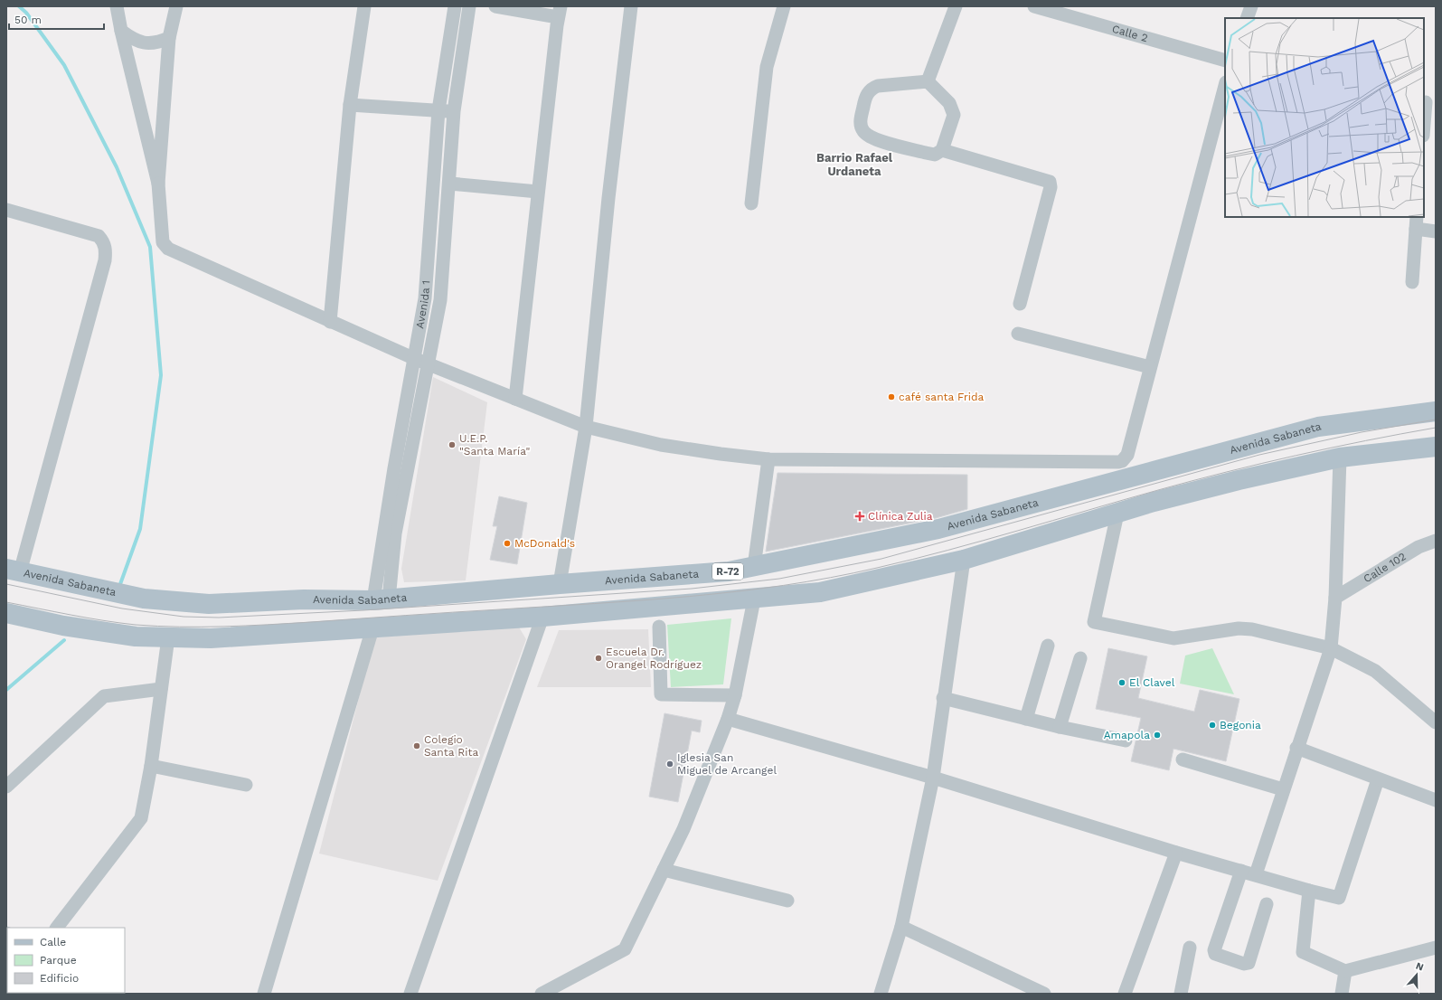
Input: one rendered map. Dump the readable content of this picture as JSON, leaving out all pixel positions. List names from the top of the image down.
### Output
{
  "streets": {
    "main road": ["Avenida Sabaneta", "R-72"],
    "street": ["Calle 2", "Avenida 1", "Calle 102"]
  },
  "crossings": [
    ["Avenida 1", "Avenida Sabaneta"]
  ],
  "districts": ["Barrio Rafael Urdaneta"],
  "places": {
    "other": [
      "café santa Frida",
      "U.E.P. \"Santa María\"",
      "McDonald's",
      "Escuela Dr. Orangel Rodríguez",
      "El Clavel",
      "Begonia",
      "Amapola",
      "Colegio Santa Rita",
      "Iglesia San Miguel de Arcangel"
    ],
    "health": ["Clínica Zulia"]
  },
  "legend": ["Calle", "Parque", "Edificio"],
  "scale_bar": "50 m",
  "north": "top"
}
